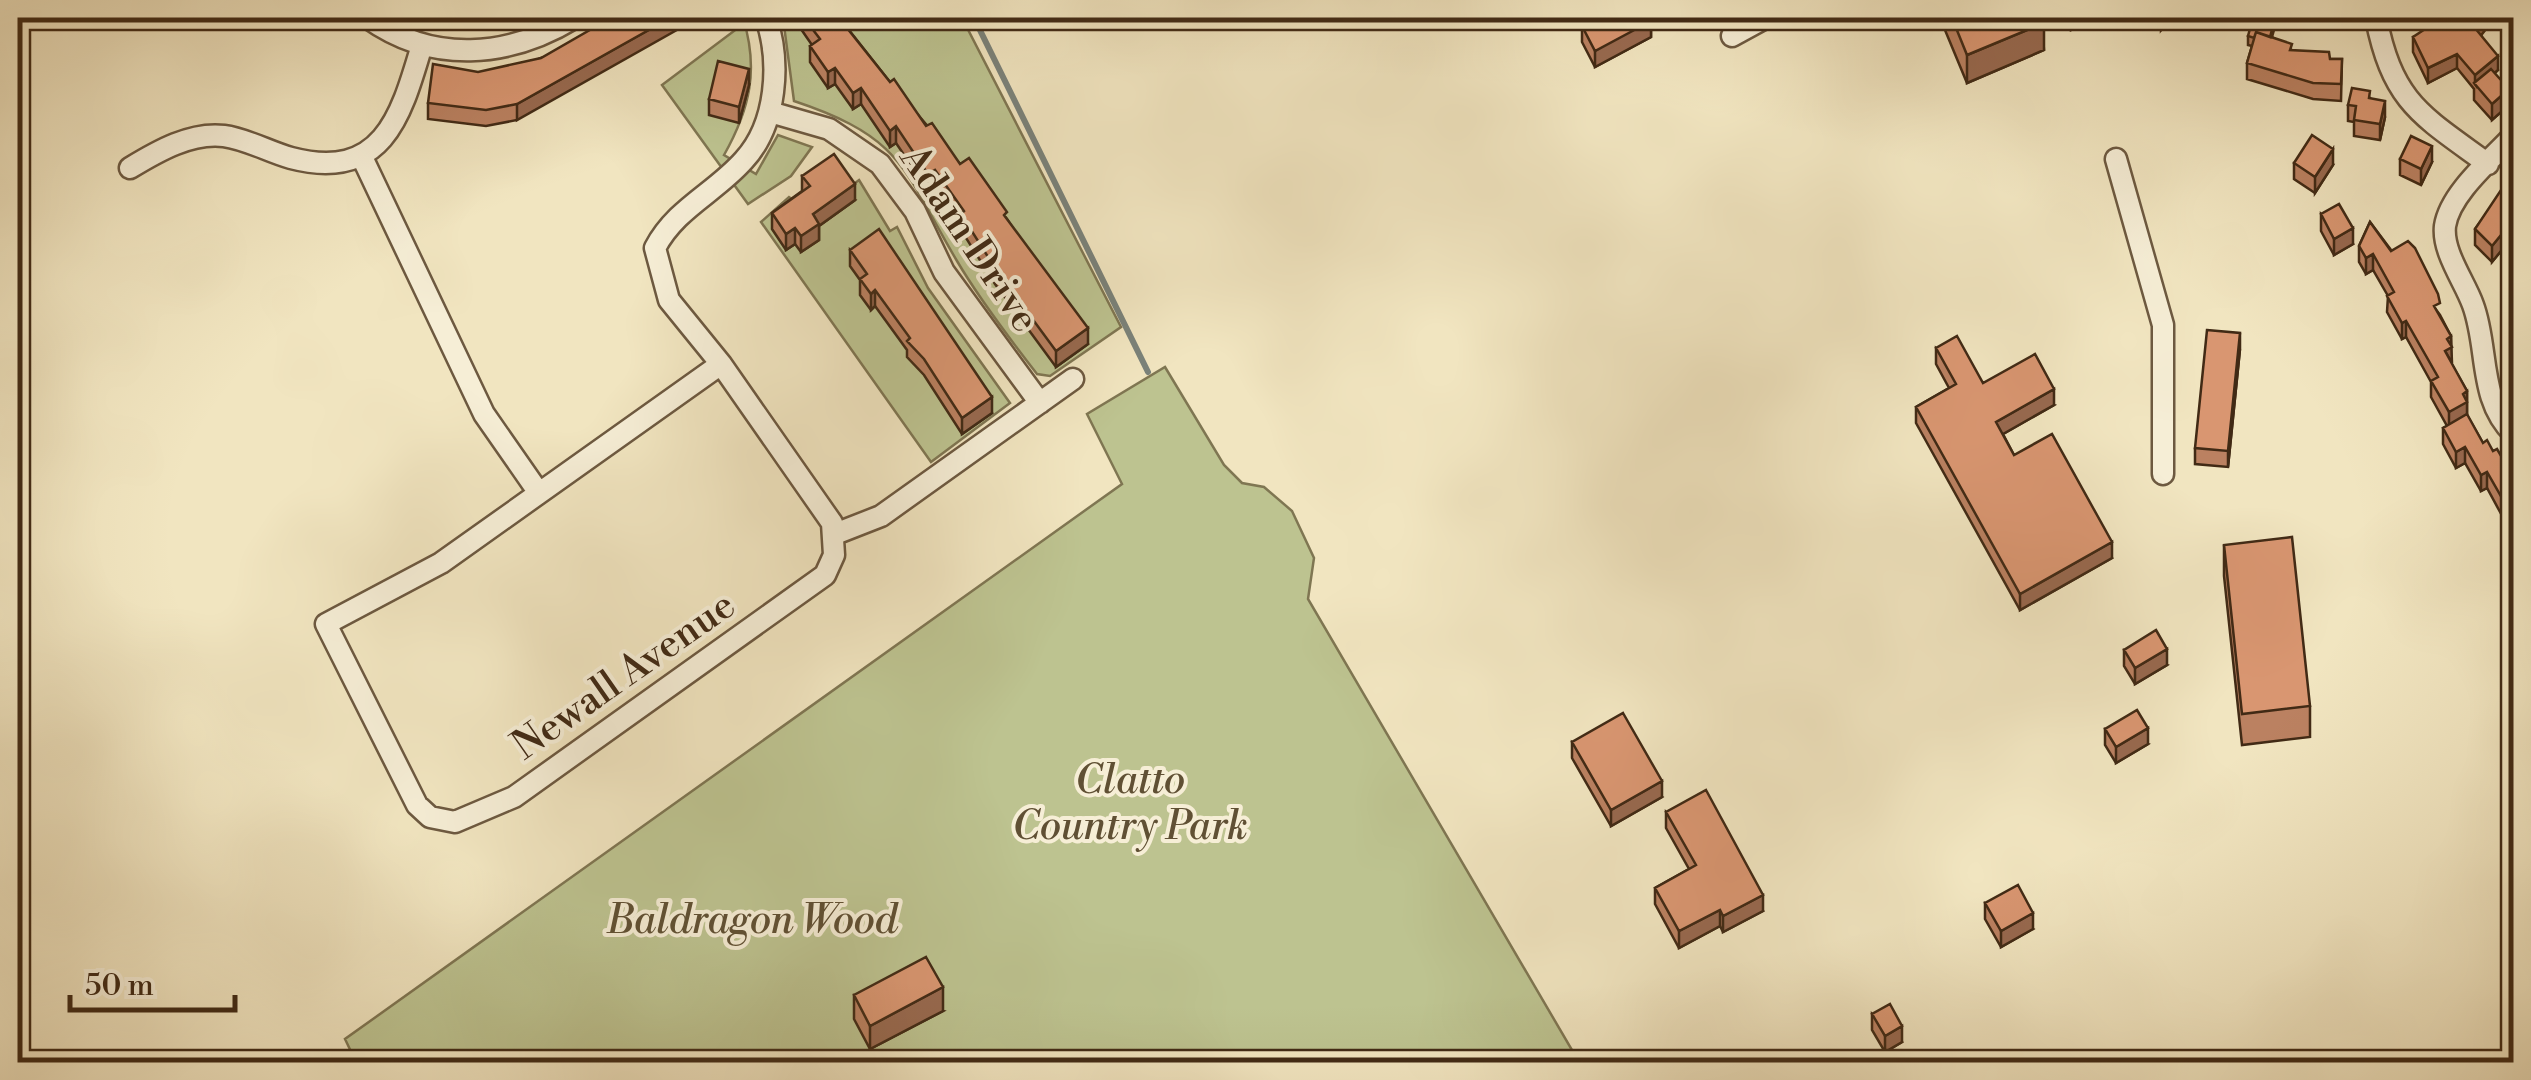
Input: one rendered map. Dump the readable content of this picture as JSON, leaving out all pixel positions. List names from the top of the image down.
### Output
{
  "streets": {
    "street": ["Adam Drive", "Newall Avenue"]
  },
  "parks": ["Clatto Country Park", "Baldragon Wood"],
  "scale_bar": "50 m"
}
